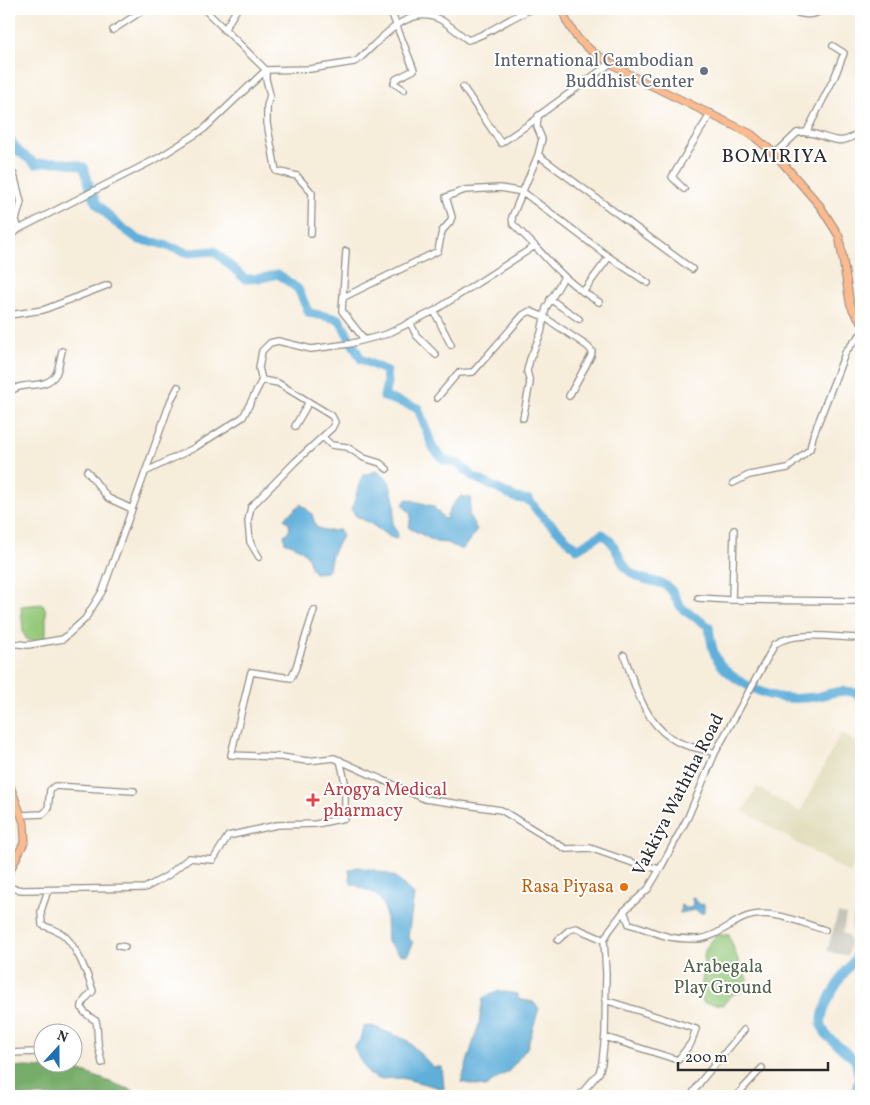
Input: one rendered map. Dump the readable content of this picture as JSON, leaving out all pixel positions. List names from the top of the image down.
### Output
{
  "streets": {
    "street": ["Vakkiya Waththa Road"]
  },
  "districts": ["BOMIRIYA"],
  "parks": ["Arabegala Play Ground"],
  "places": {
    "other": ["International Cambodian Buddhist Center", "Rasa Piyasa"],
    "health": ["Arogya Medical pharmacy"]
  },
  "scale_bar": "200 m",
  "north": "top"
}
